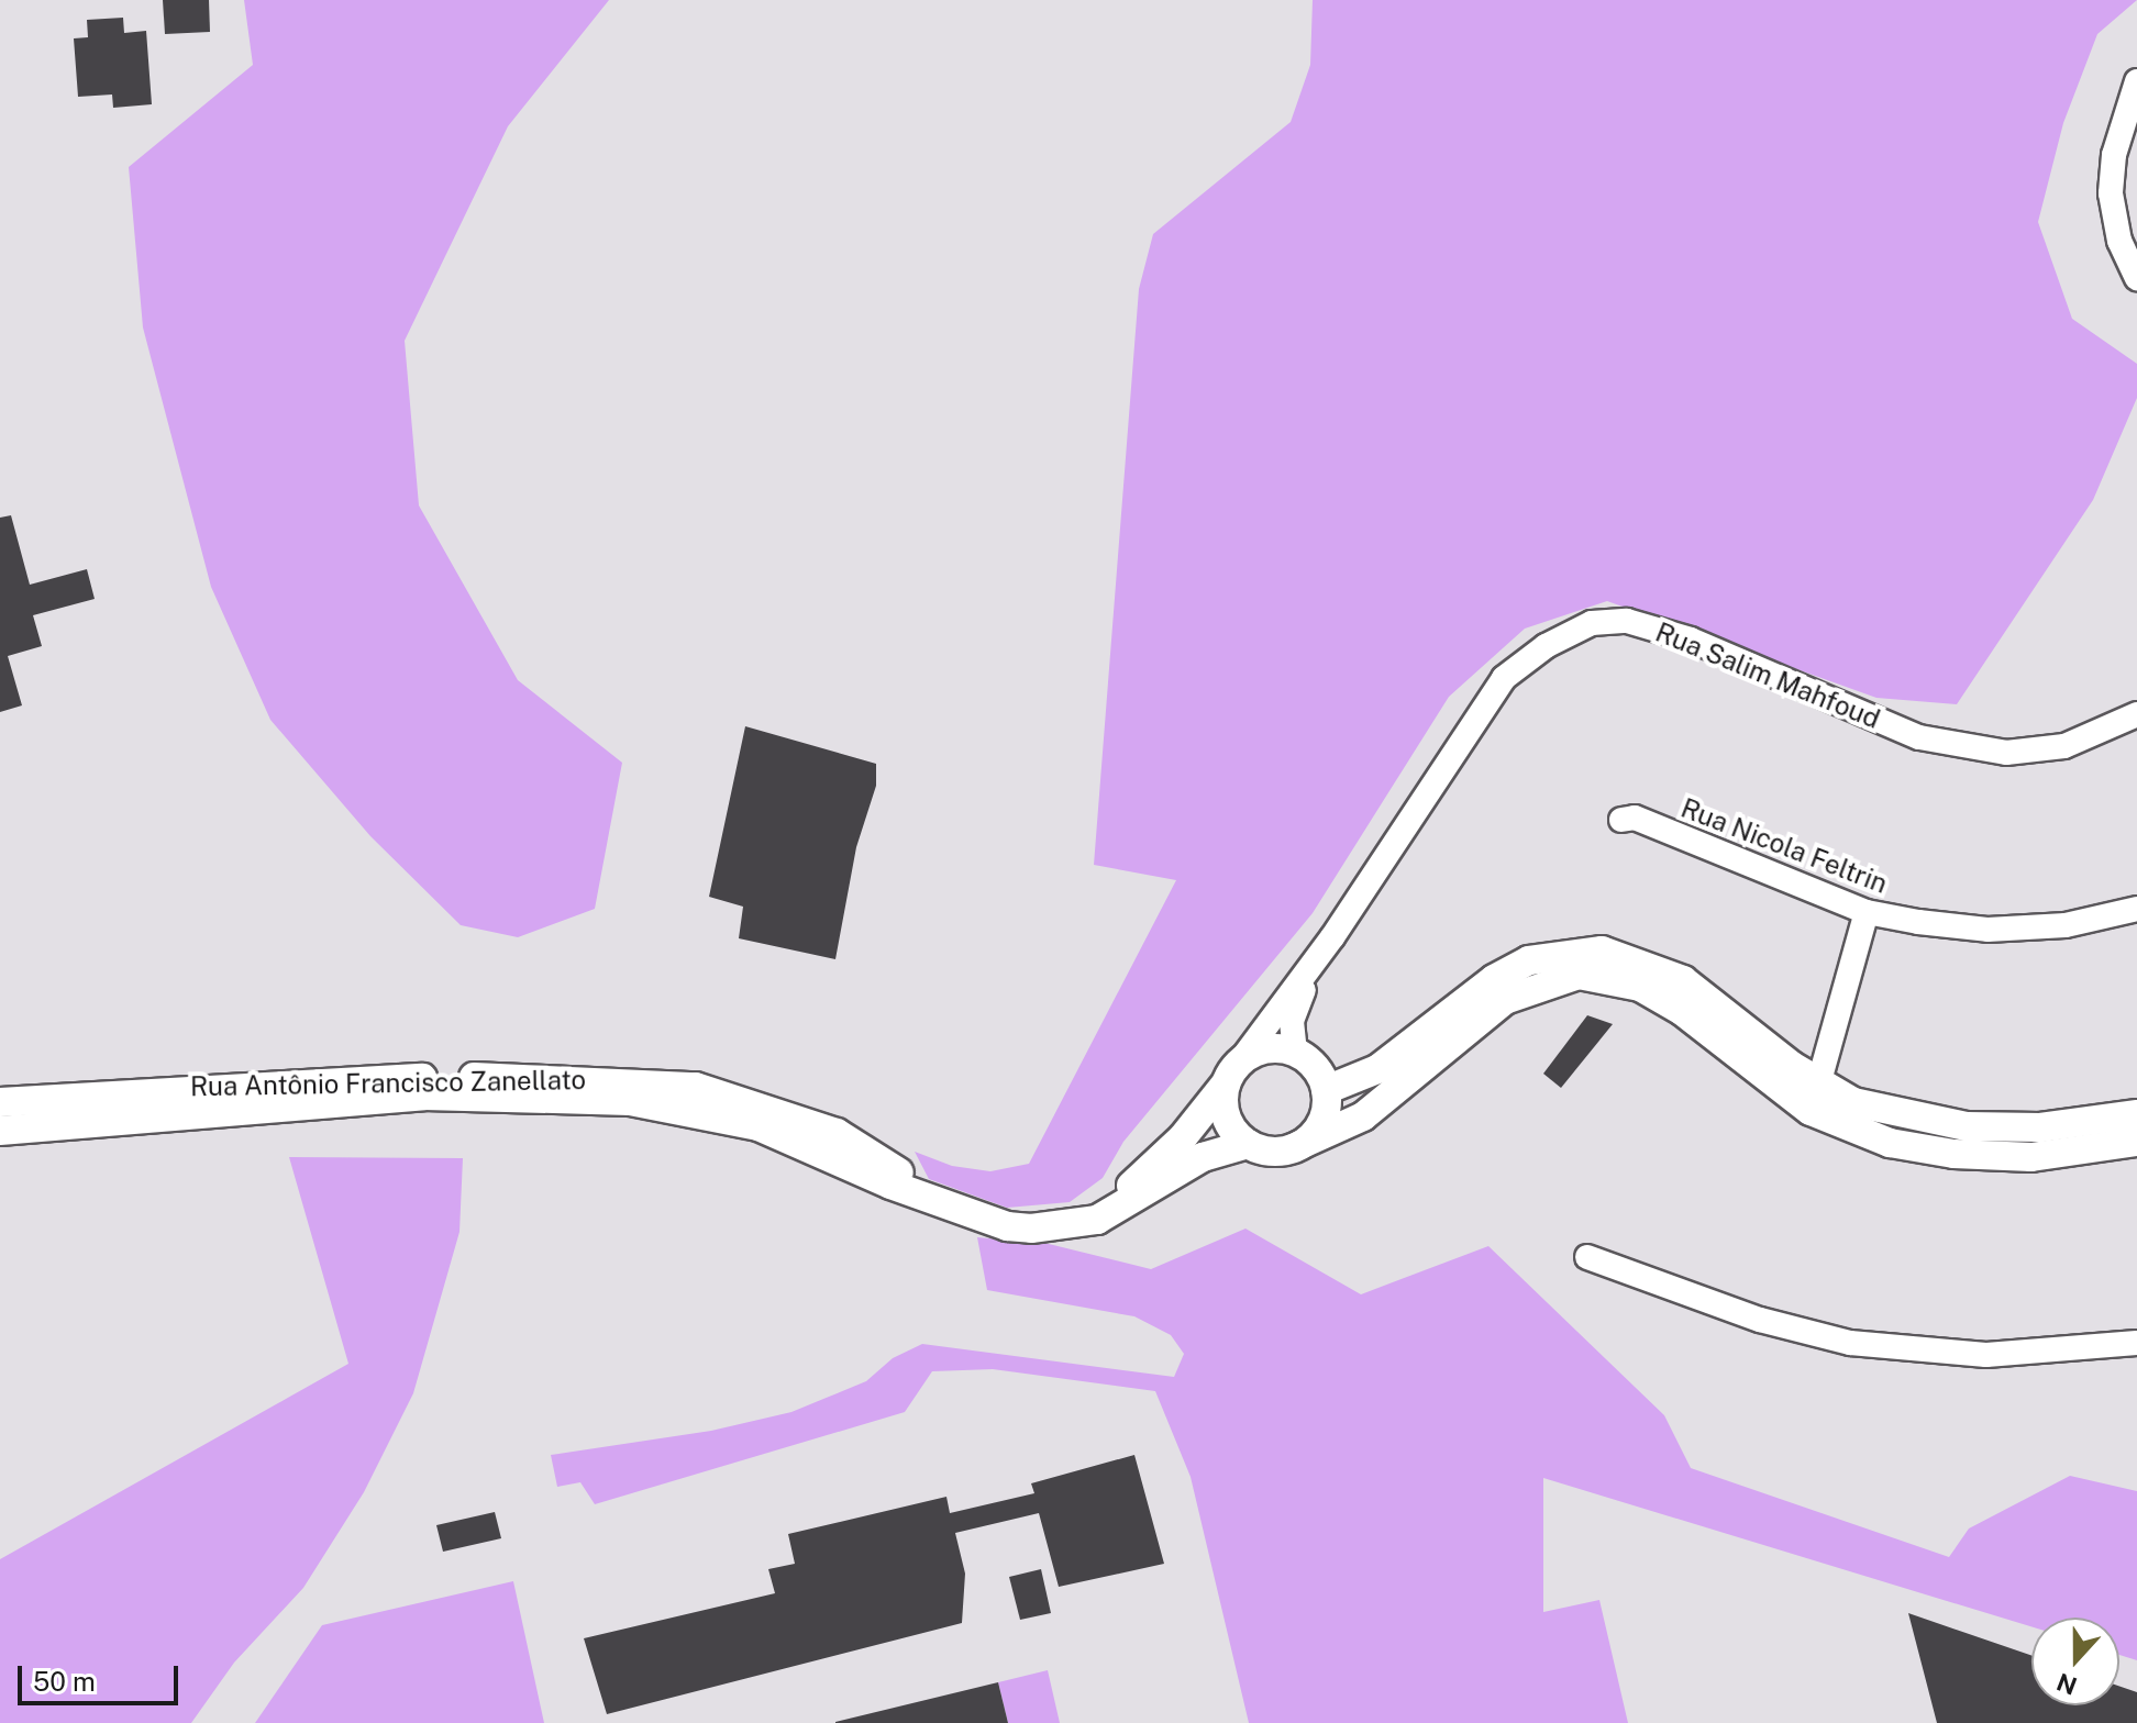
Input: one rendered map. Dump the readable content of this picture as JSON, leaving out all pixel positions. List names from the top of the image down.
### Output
{
  "streets": {
    "street": ["Rua Salim Mahfoud", "Rua Nicola Feltrin", "Rua Antônio Francisco Zanellato"]
  },
  "crossings": [
    ["Rua Salim Mahfoud", "Rua Antônio Francisco Zanellato"]
  ],
  "scale_bar": "50 m",
  "north": "bottom"
}
